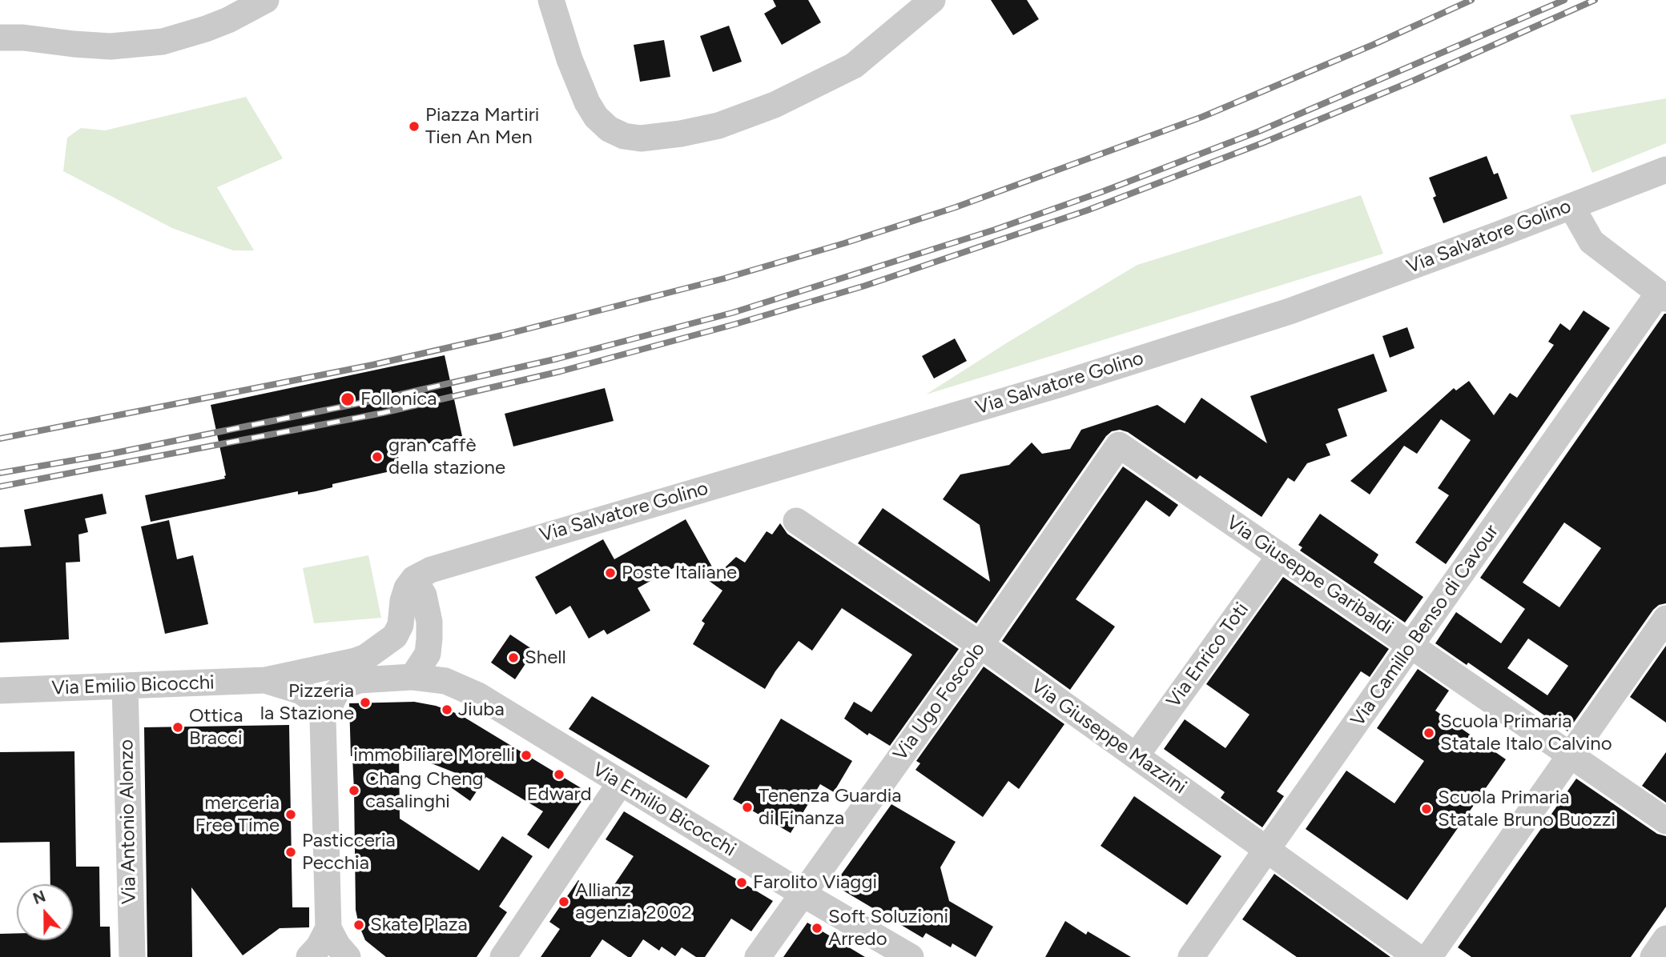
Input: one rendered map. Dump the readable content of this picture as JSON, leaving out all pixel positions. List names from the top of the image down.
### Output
{
  "streets": {
    "street": [
      "Via Salvatore Golino",
      "Via Giuseppe Garibaldi",
      "Via Camillo Benso di Cavour",
      "Via Enrico Toti",
      "Via Emilio Bicocchi",
      "Via Ugo Foscolo",
      "Via Giuseppe Mazzini",
      "Via Antonio Alonzo"
    ]
  },
  "crossings": [
    ["Via Giuseppe Garibaldi", "Via Camillo Benso di Cavour"],
    ["Via Giuseppe Garibaldi", "Via Enrico Toti"],
    ["Via Giuseppe Garibaldi", "Via Ugo Foscolo"],
    ["Via Camillo Benso di Cavour", "Via Giuseppe Mazzini"],
    ["Via Enrico Toti", "Via Giuseppe Mazzini"],
    ["Via Emilio Bicocchi", "Via Ugo Foscolo"],
    ["Via Emilio Bicocchi", "Via Antonio Alonzo"],
    ["Via Ugo Foscolo", "Via Giuseppe Mazzini"]
  ],
  "places": [
    "Piazza Martiri Tien An Men",
    "Follonica",
    "gran caffè della stazione",
    "Poste Italiane",
    "Shell",
    "Pizzeria la Stazione",
    "Jiuba",
    "Ottica Bracci",
    "Scuola Primaria Statale Italo Calvino",
    "immobiliare Morelli",
    "Edward",
    "Chang Cheng casalinghi",
    "Tenenza Guardia di Finanza",
    "Scuola Primaria Statale Bruno Buozzi",
    "merceria Free Time",
    "Pasticceria Pecchia",
    "Farolito Viaggi",
    "Allianz agenzia 2002",
    "Skate Plaza",
    "Soft Soluzioni Arredo"
  ],
  "north": "top"
}
